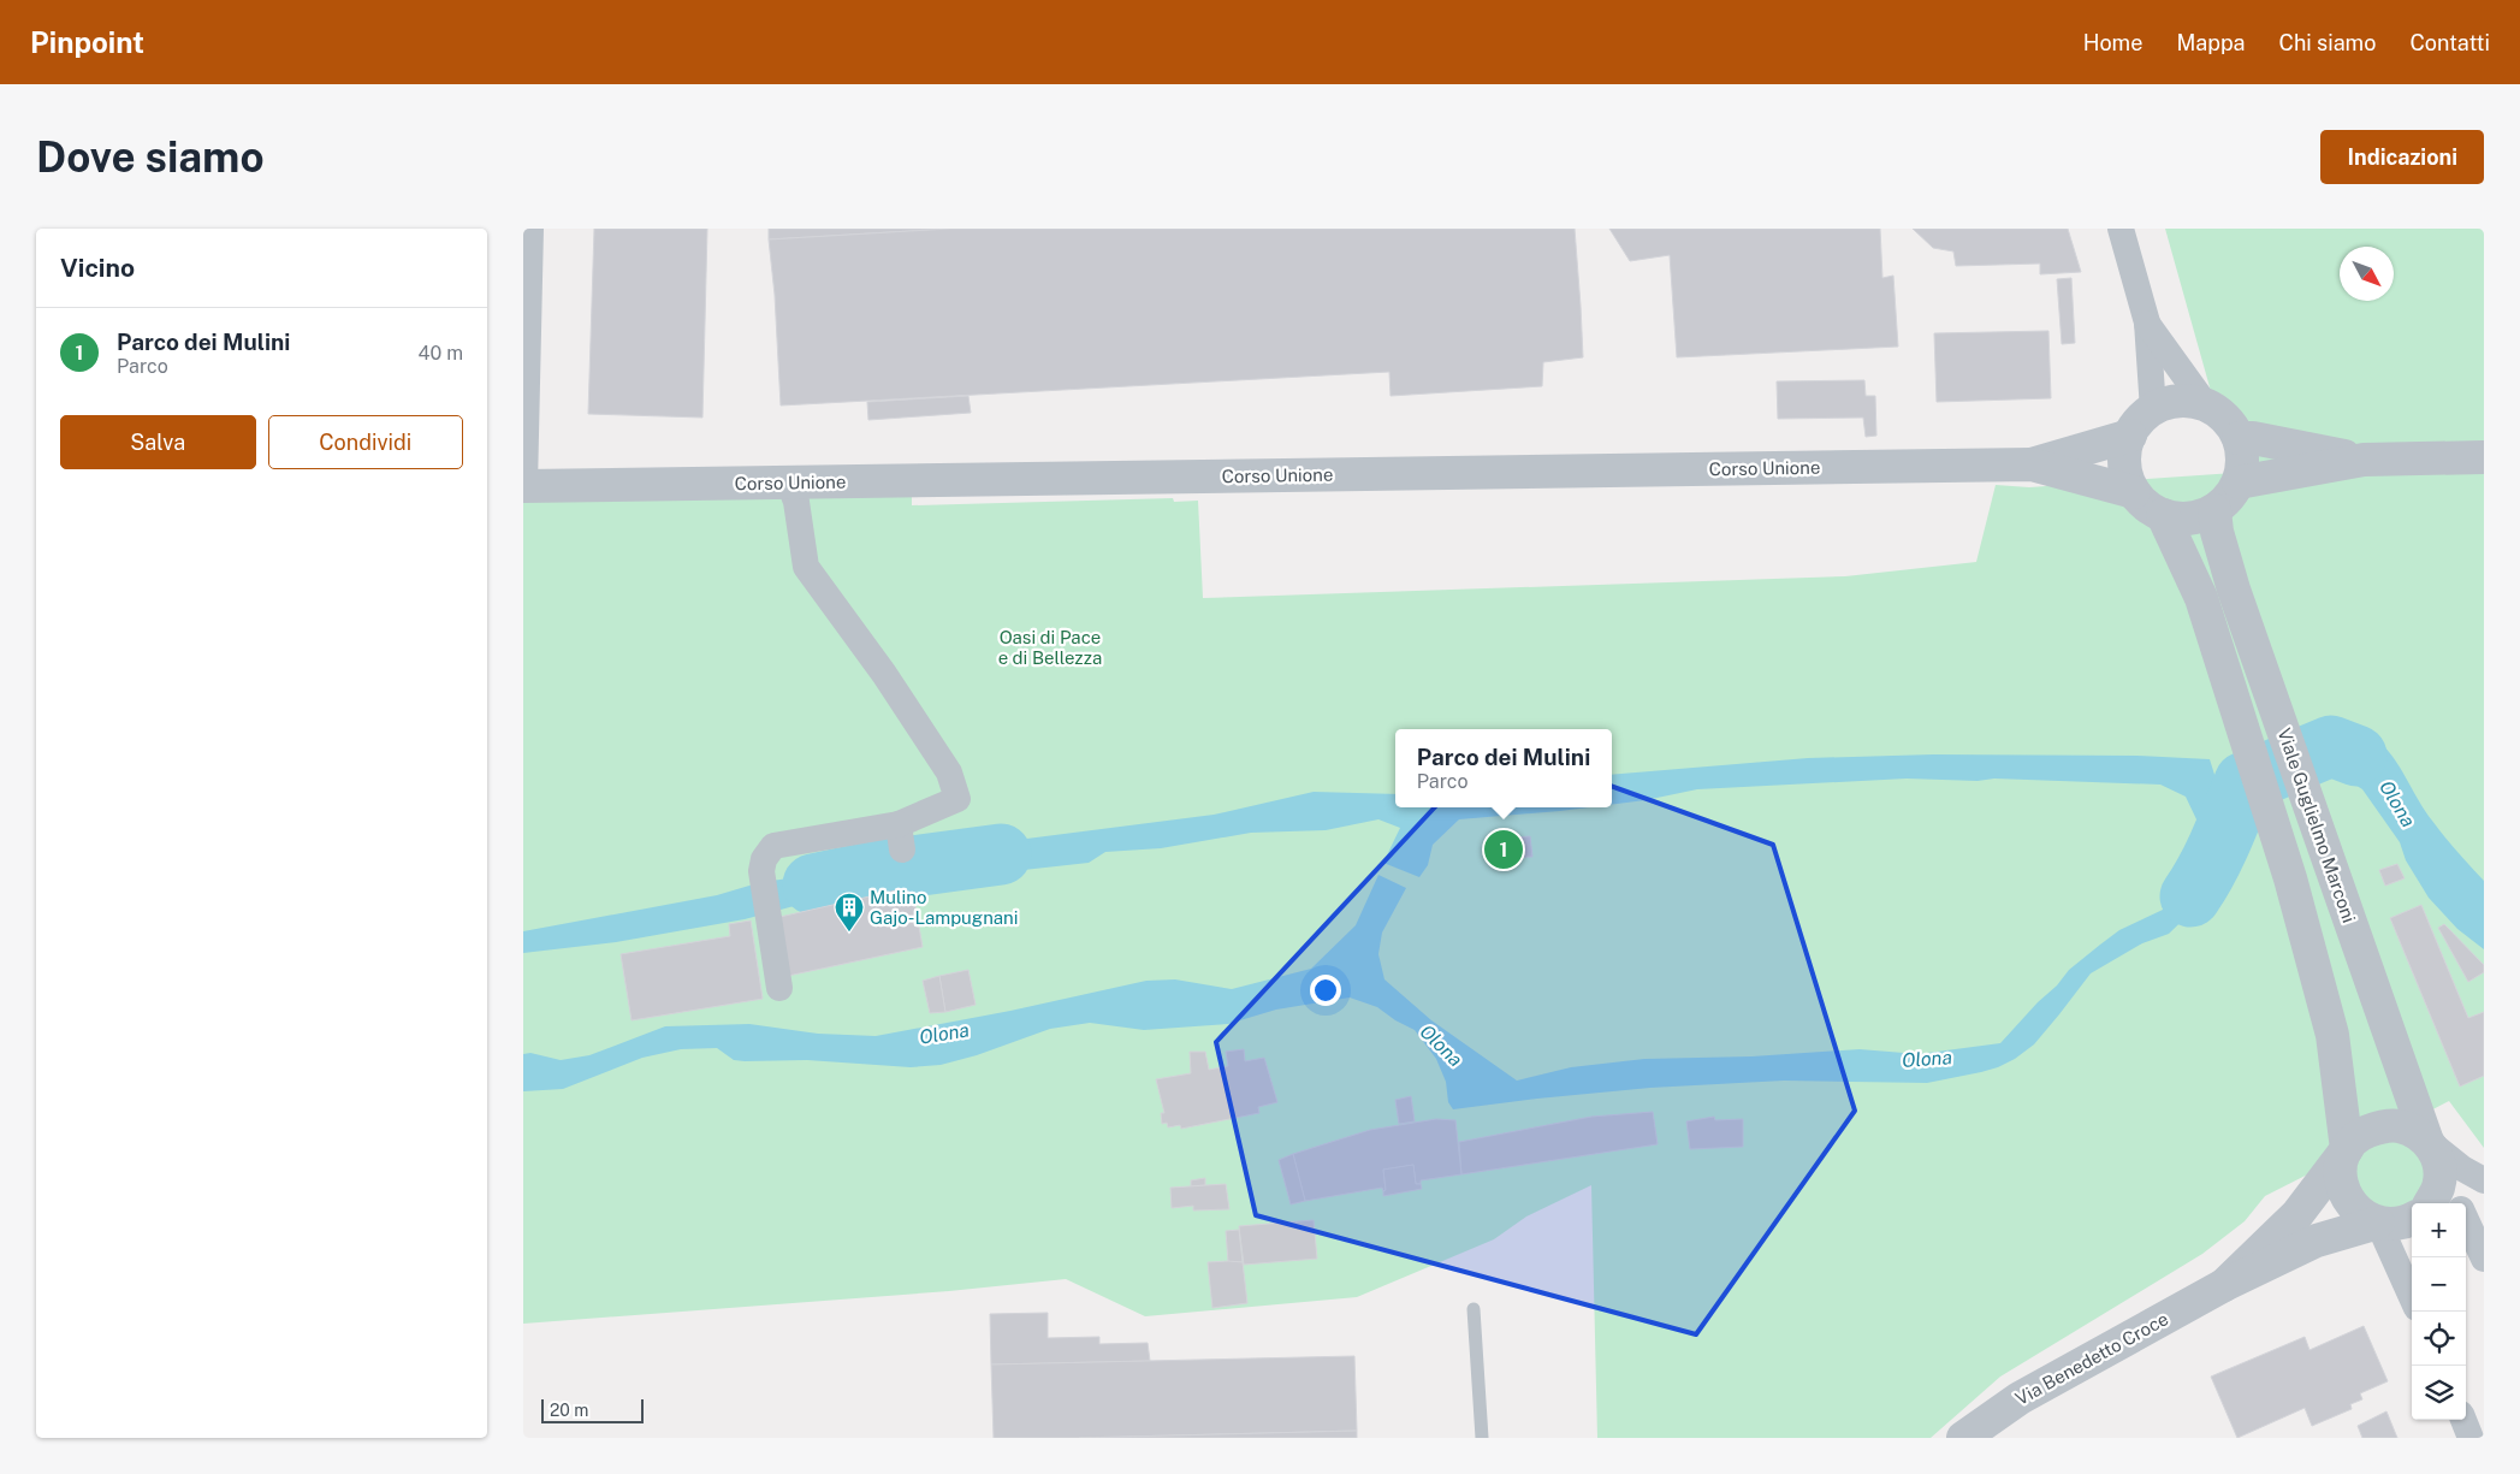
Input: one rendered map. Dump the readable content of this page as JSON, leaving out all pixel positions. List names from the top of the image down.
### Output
{
  "streets": {
    "street": ["Corso Unione", "Viale Guglielmo Marconi", "Via Benedetto Croce"]
  },
  "crossings": [
    ["Corso Unione", "Viale Guglielmo Marconi"],
    ["Viale Guglielmo Marconi", "Via Benedetto Croce"]
  ],
  "water": ["Olona"],
  "parks": ["Oasi di Pace e di Bellezza"],
  "places": {
    "building": ["Mulino Gajo-Lampugnani"]
  },
  "scale_bar": "20 m",
  "north": "bottom right",
  "page": {
    "header": "Pinpoint",
    "nav": [
      "Home",
      "Mappa",
      "Chi siamo",
      "Contatti"
    ],
    "buttons": [
      "Indicazioni",
      ["Salva", "Condividi"]
    ],
    "title": "Dove siamo",
    "heading": "Vicino",
    "list": [
      {
        "mark": "1",
        "name": "Parco dei Mulini",
        "note": "Parco",
        "value": "40 m"
      }
    ],
    "popup": ["Parco dei Mulini", "Parco"],
    "pins": "1",
    "map_buttons": ["+", "−"],
    "scale": "20 m"
  }
}
